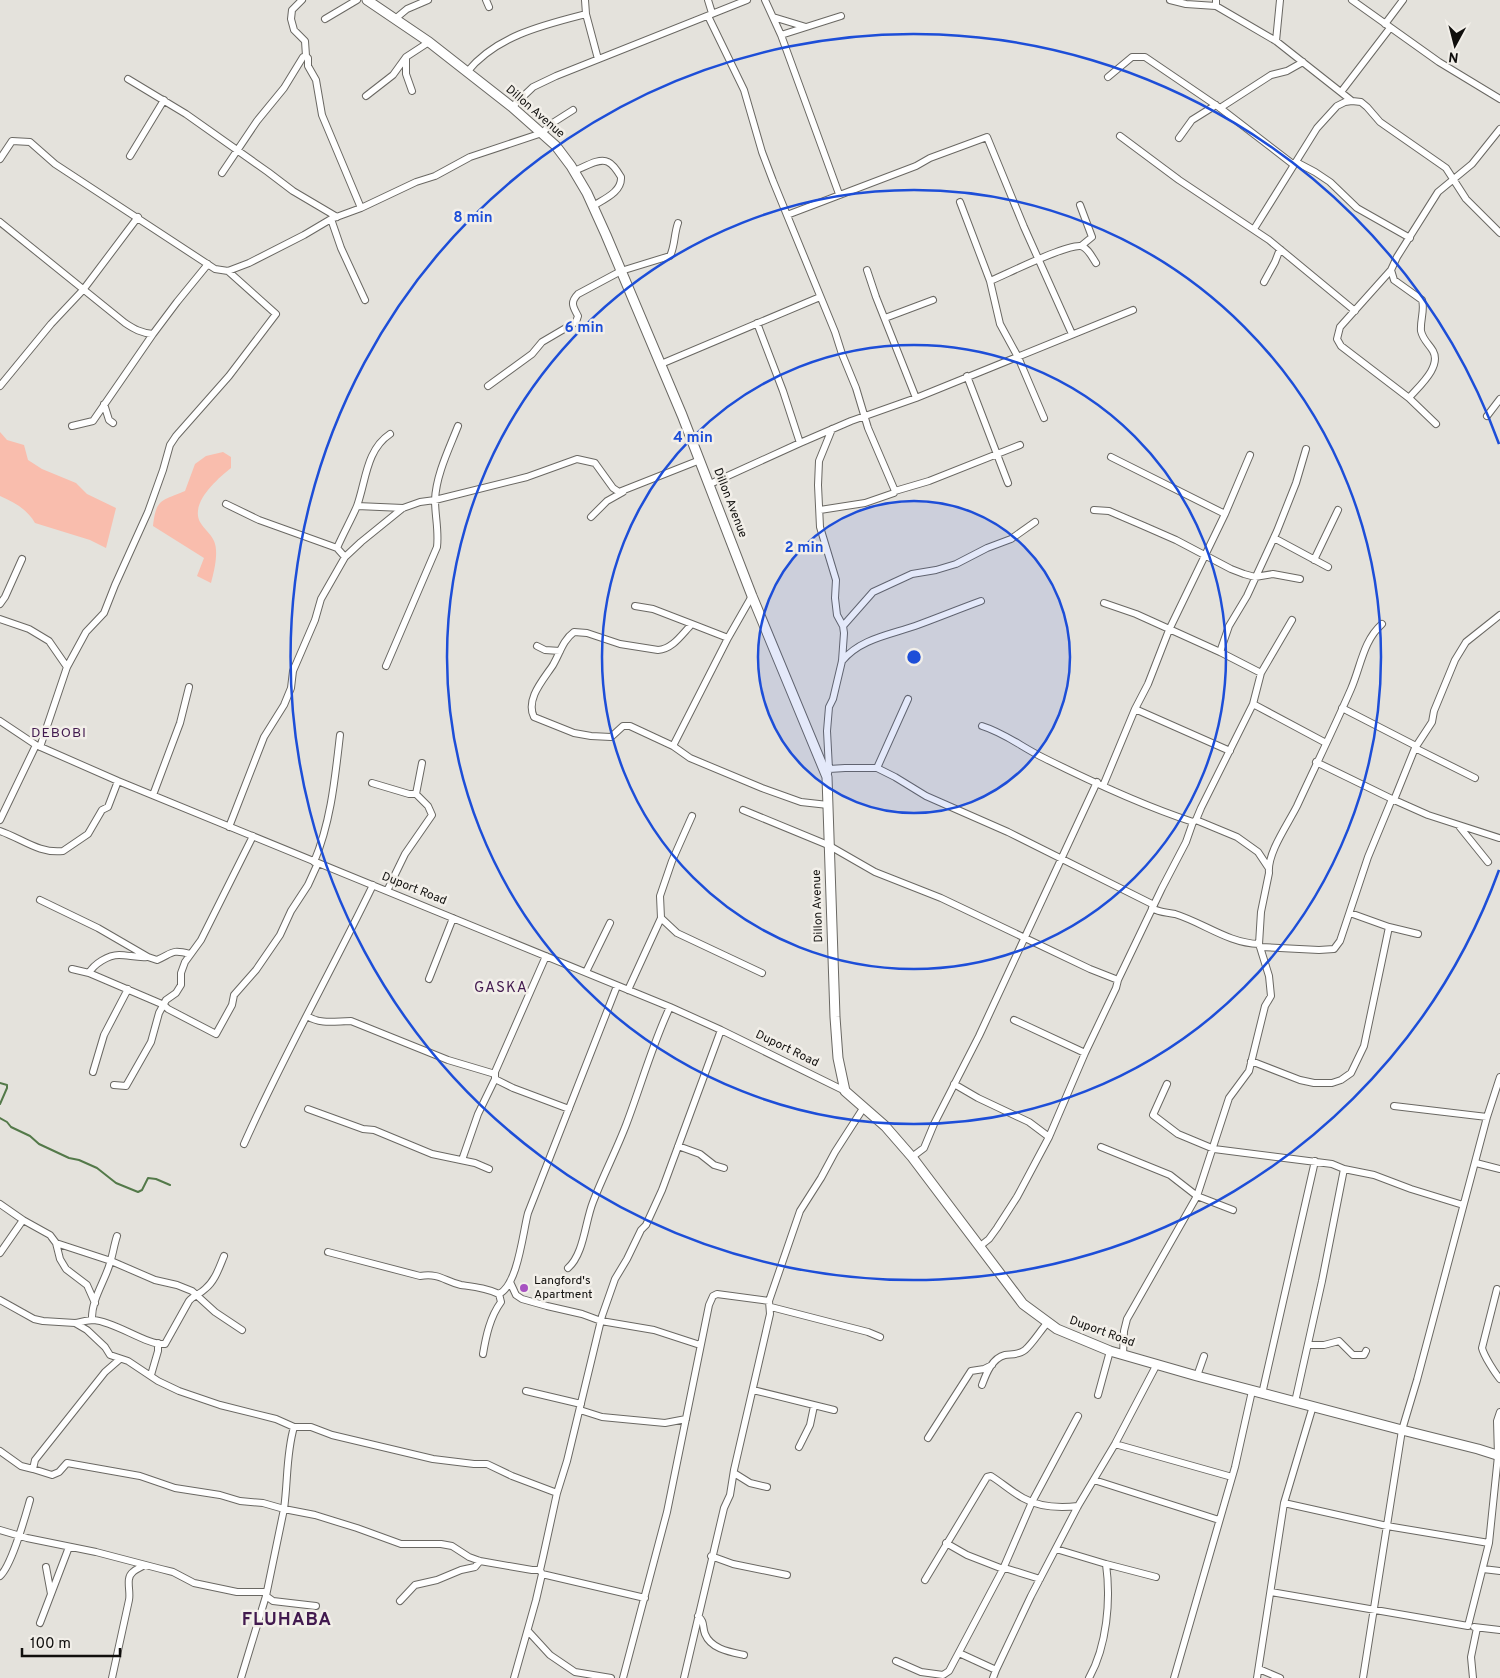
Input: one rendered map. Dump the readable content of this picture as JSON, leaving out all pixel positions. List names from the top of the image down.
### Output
{
  "streets": {
    "street": ["Dillon Avenue", "Duport Road"]
  },
  "crossings": [
    ["Dillon Avenue", "Duport Road"]
  ],
  "districts": ["DEBOBI", "GASKA", "FLUHABA"],
  "places": ["Langford's Apartment"],
  "scale_bar": "100 m",
  "north": "bottom",
  "rings": [
    "8 min",
    "6 min",
    "4 min",
    "2 min"
  ]
}
